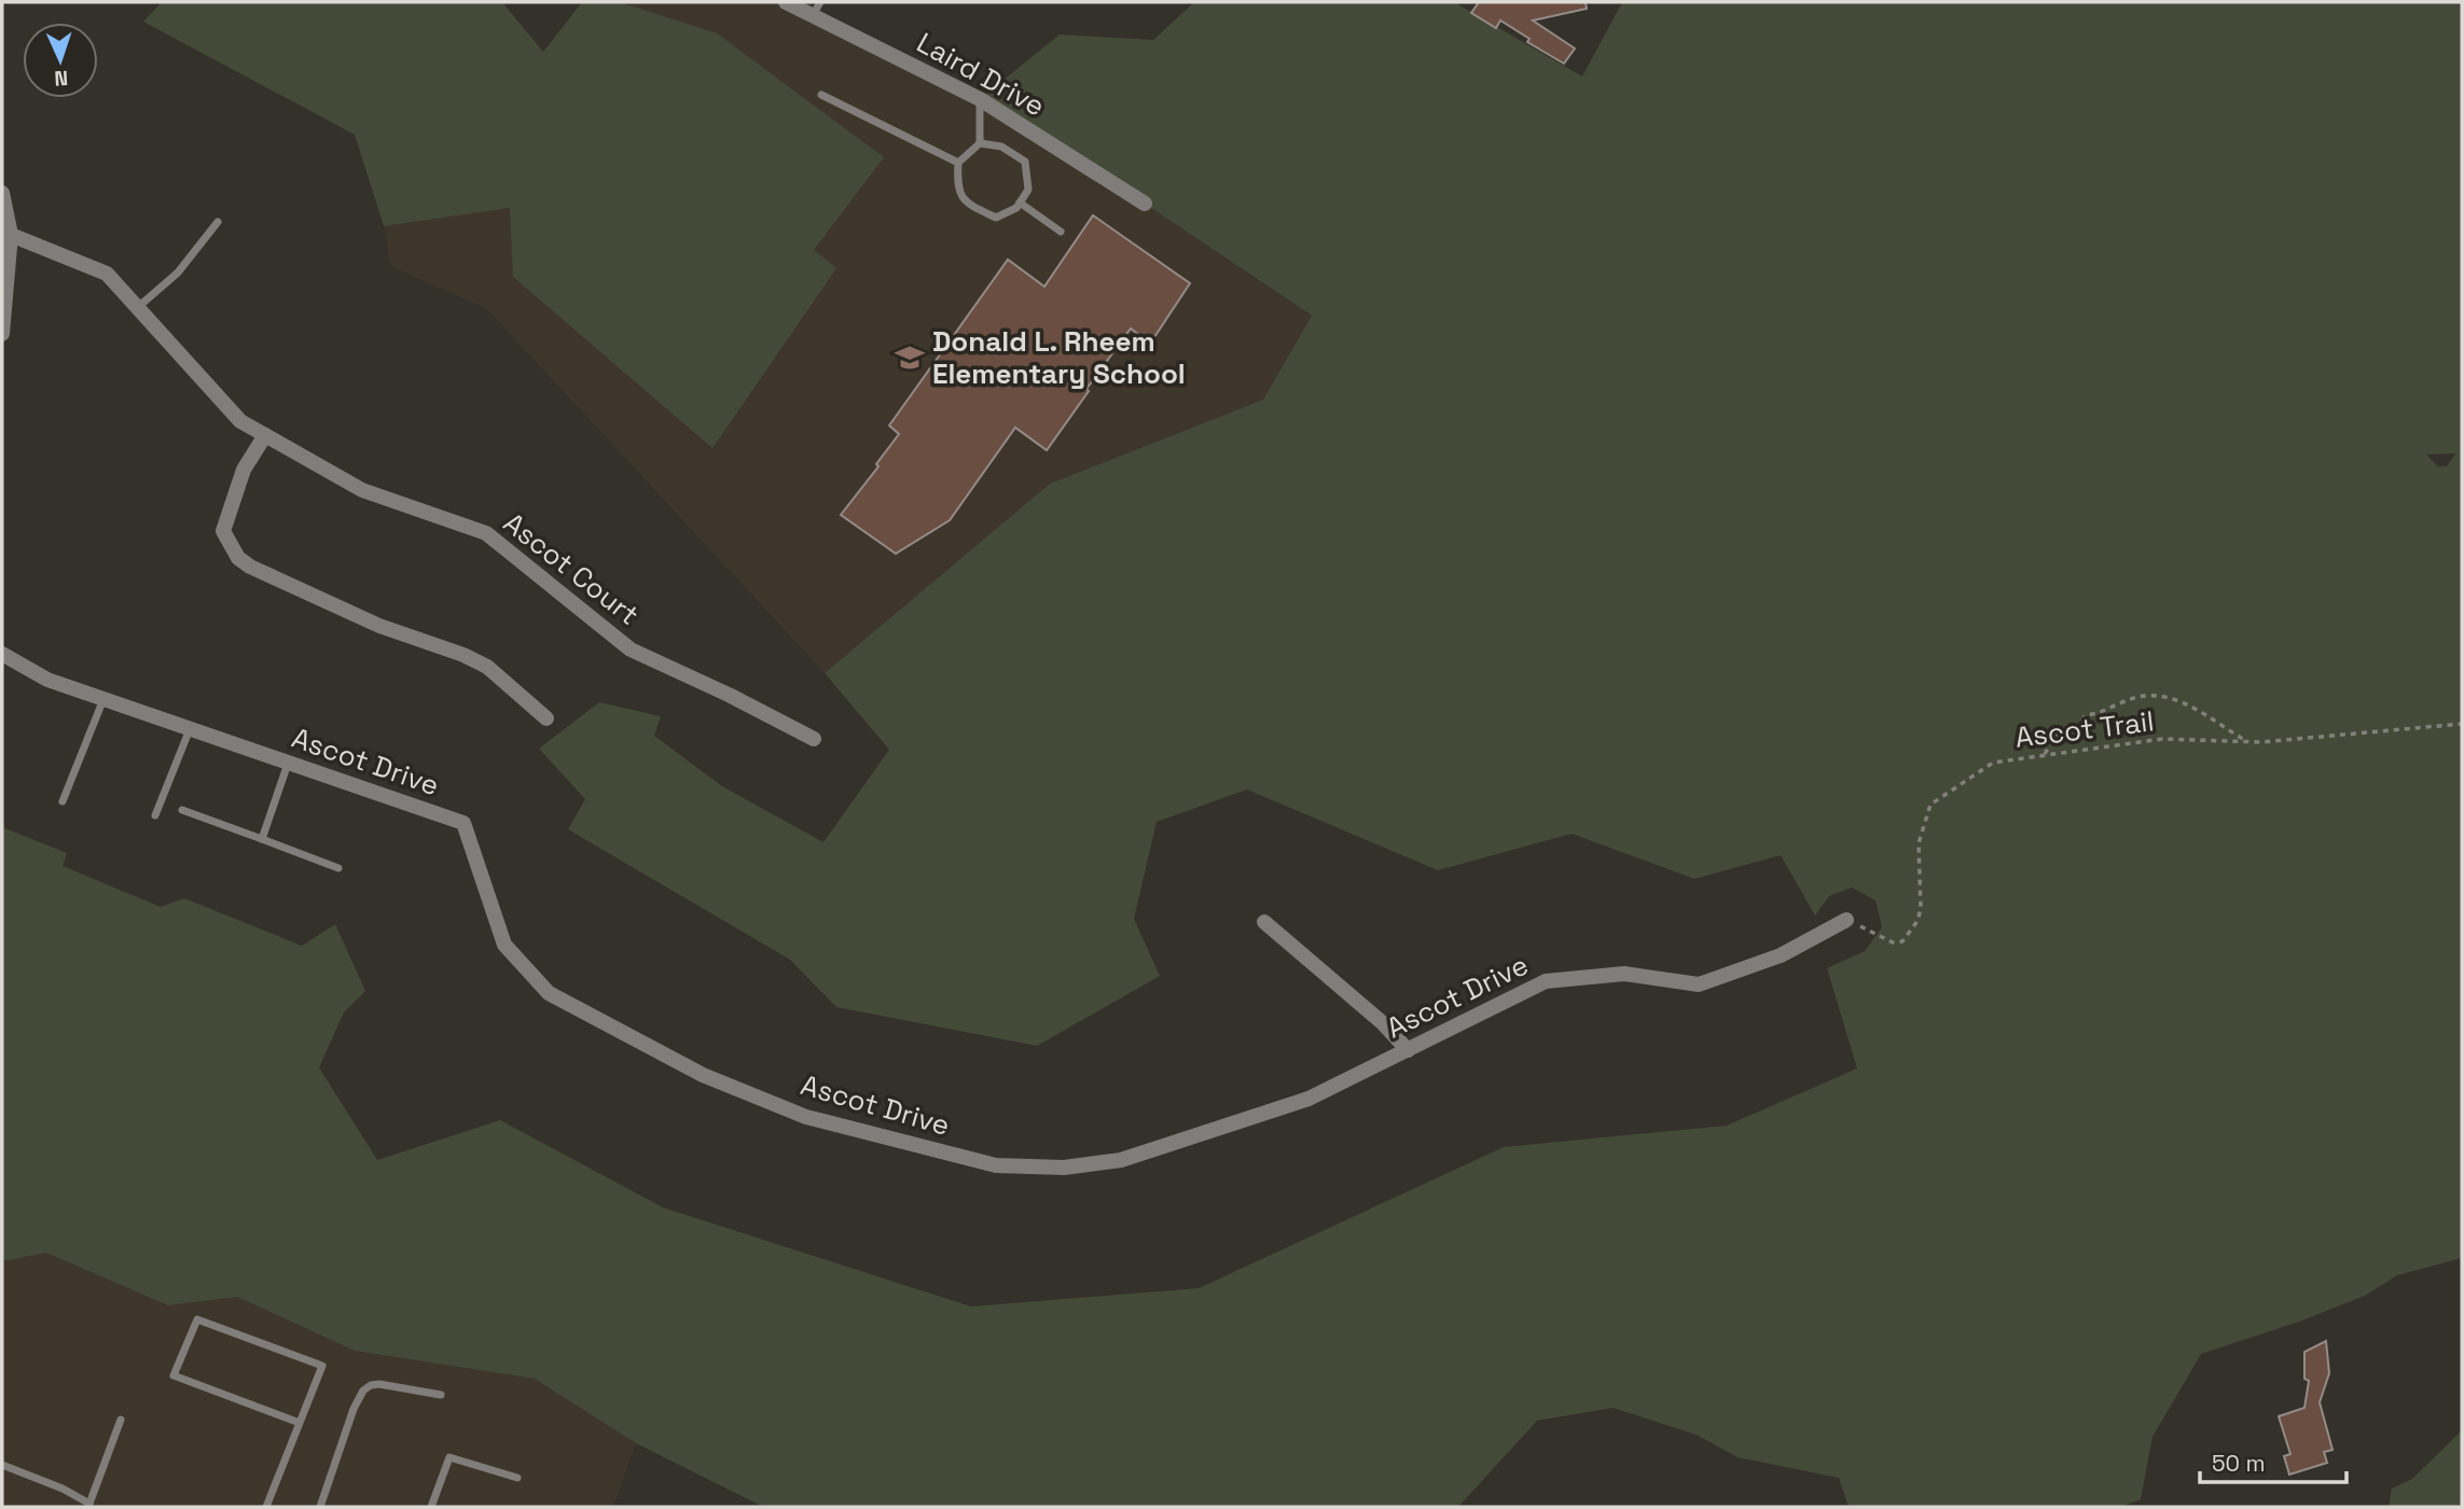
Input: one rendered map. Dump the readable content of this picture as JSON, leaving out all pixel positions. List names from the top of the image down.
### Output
{
  "streets": {
    "street": ["Laird Drive", "Ascot Court", "Ascot Drive"],
    "path": ["Ascot Trail"]
  },
  "crossings": [
    ["Ascot Trail", "Ascot Drive"]
  ],
  "places": {
    "school or university": ["Donald L. Rheem Elementary School"]
  },
  "scale_bar": "50 m",
  "north": "bottom"
}
